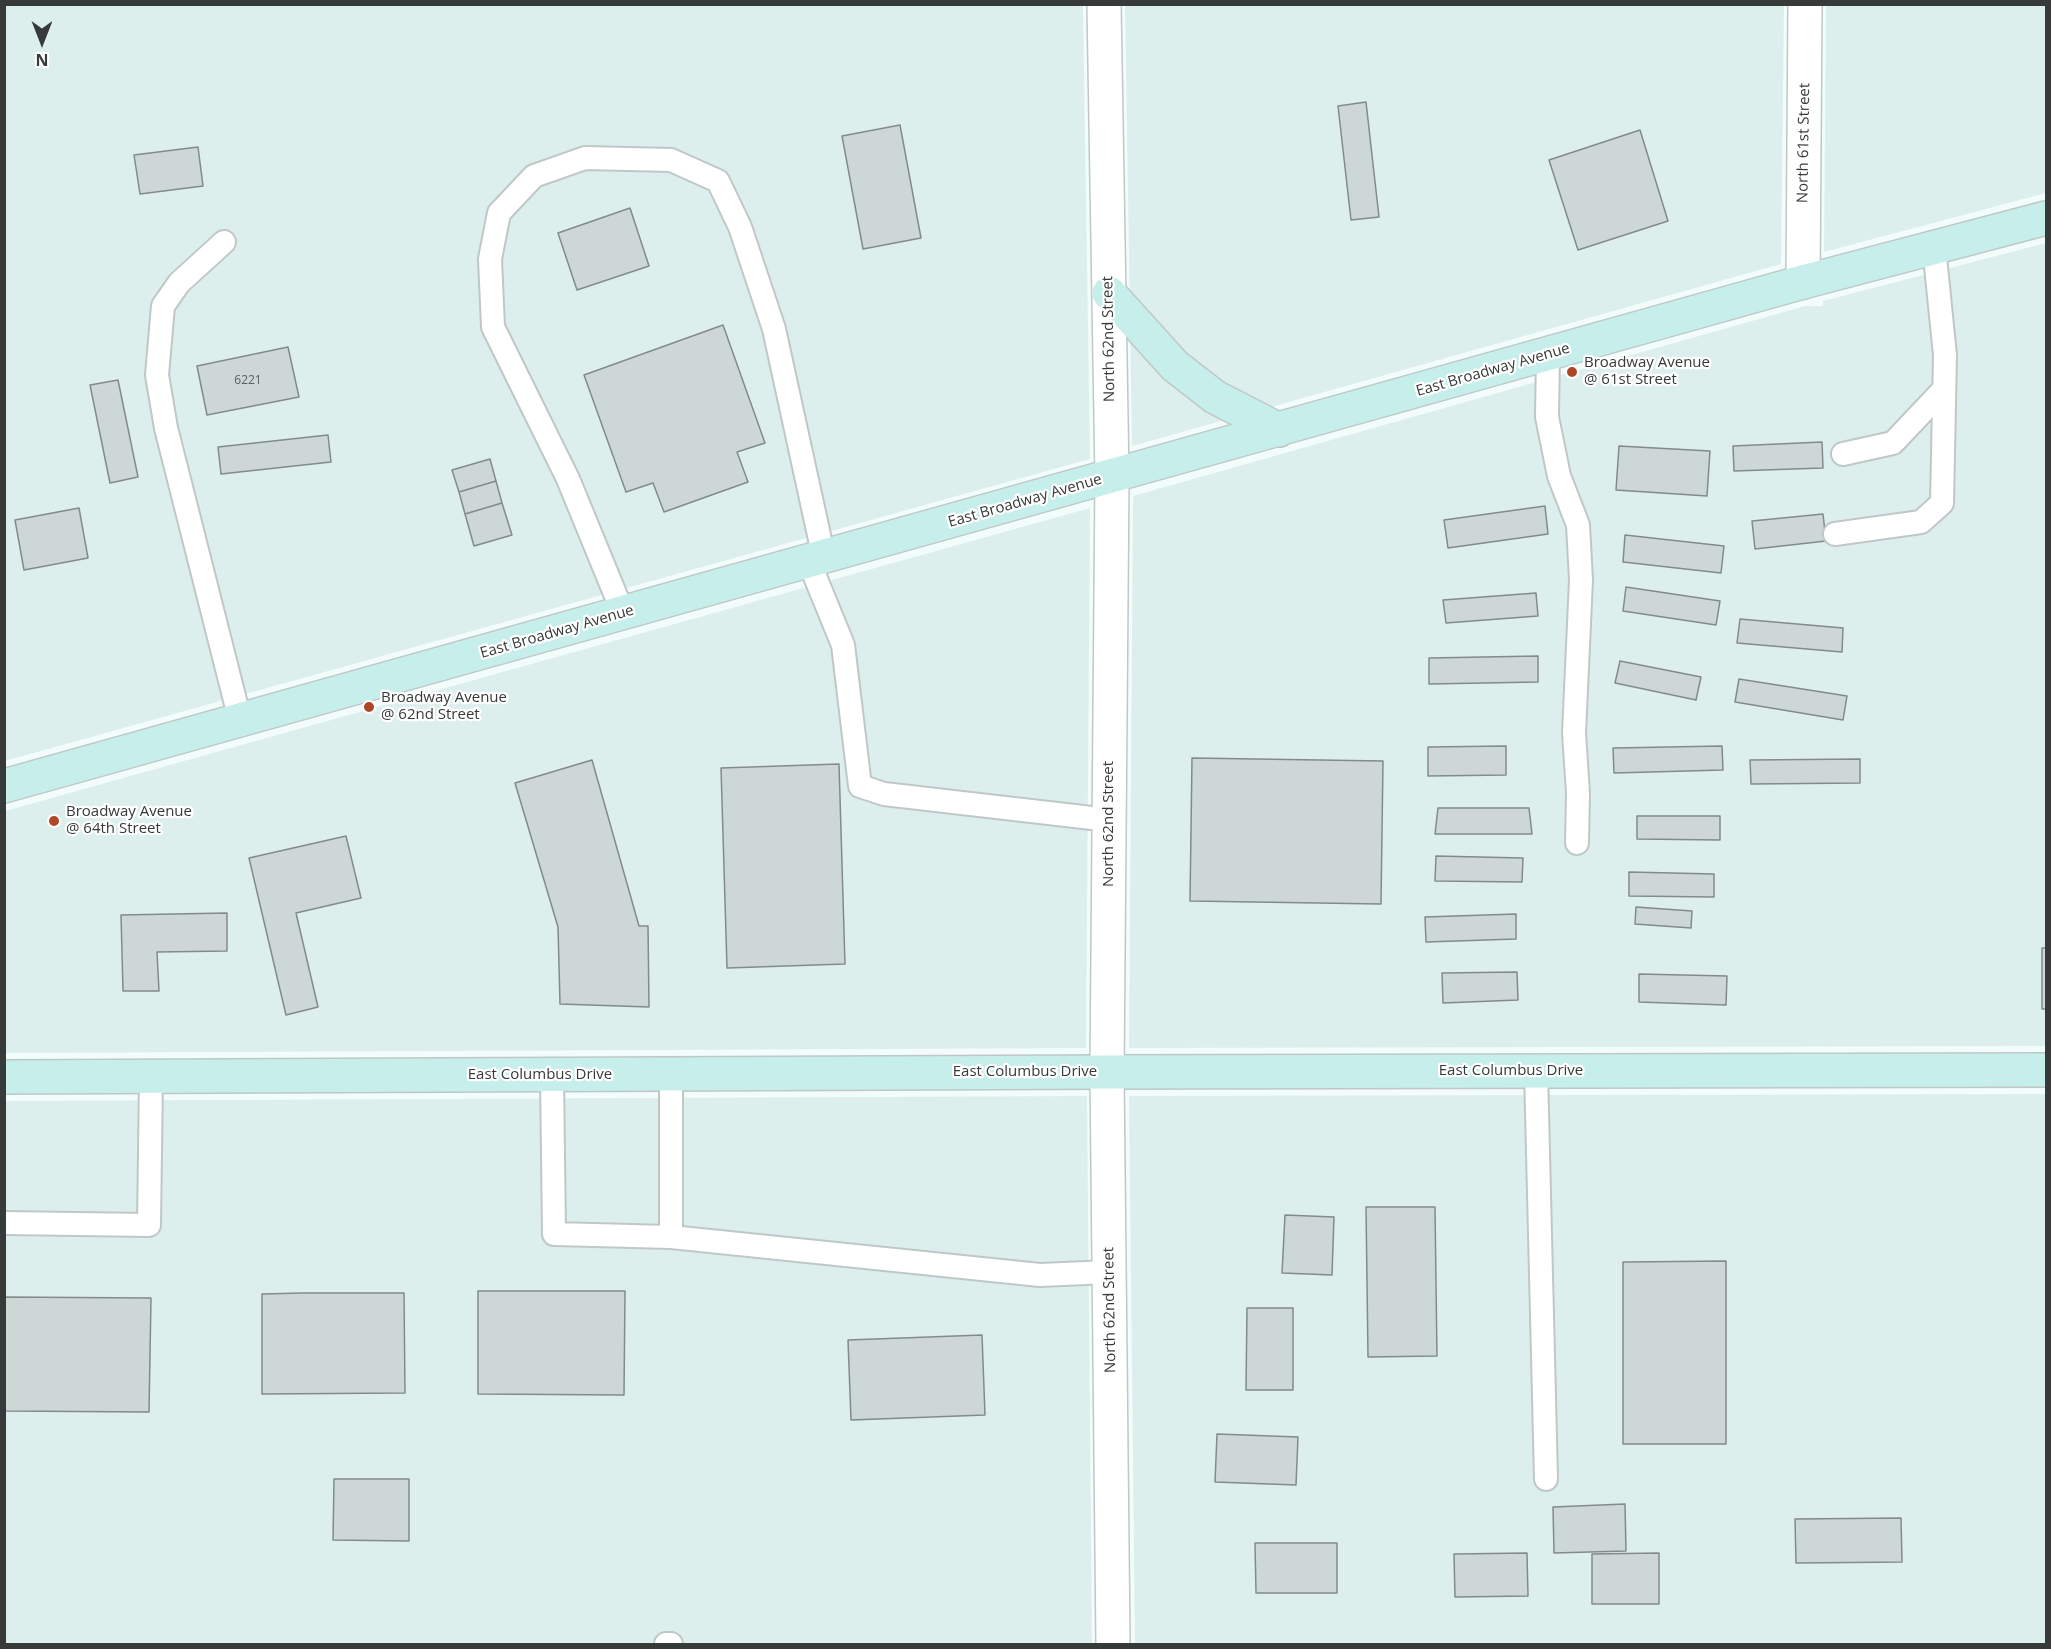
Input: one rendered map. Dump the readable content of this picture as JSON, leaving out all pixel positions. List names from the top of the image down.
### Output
{
  "streets": {
    "street": [
      "North 61st Street",
      "North 62nd Street",
      "East Broadway Avenue",
      "East Columbus Drive"
    ]
  },
  "crossings": [
    ["North 61st Street", "East Broadway Avenue"],
    ["North 62nd Street", "East Broadway Avenue"],
    ["North 62nd Street", "East Columbus Drive"]
  ],
  "places": ["Broadway Avenue @ 61st Street", "Broadway Avenue @ 62nd Street", "Broadway Avenue @ 64th Street"],
  "house_numbers": ["6221"],
  "north": "bottom"
}
